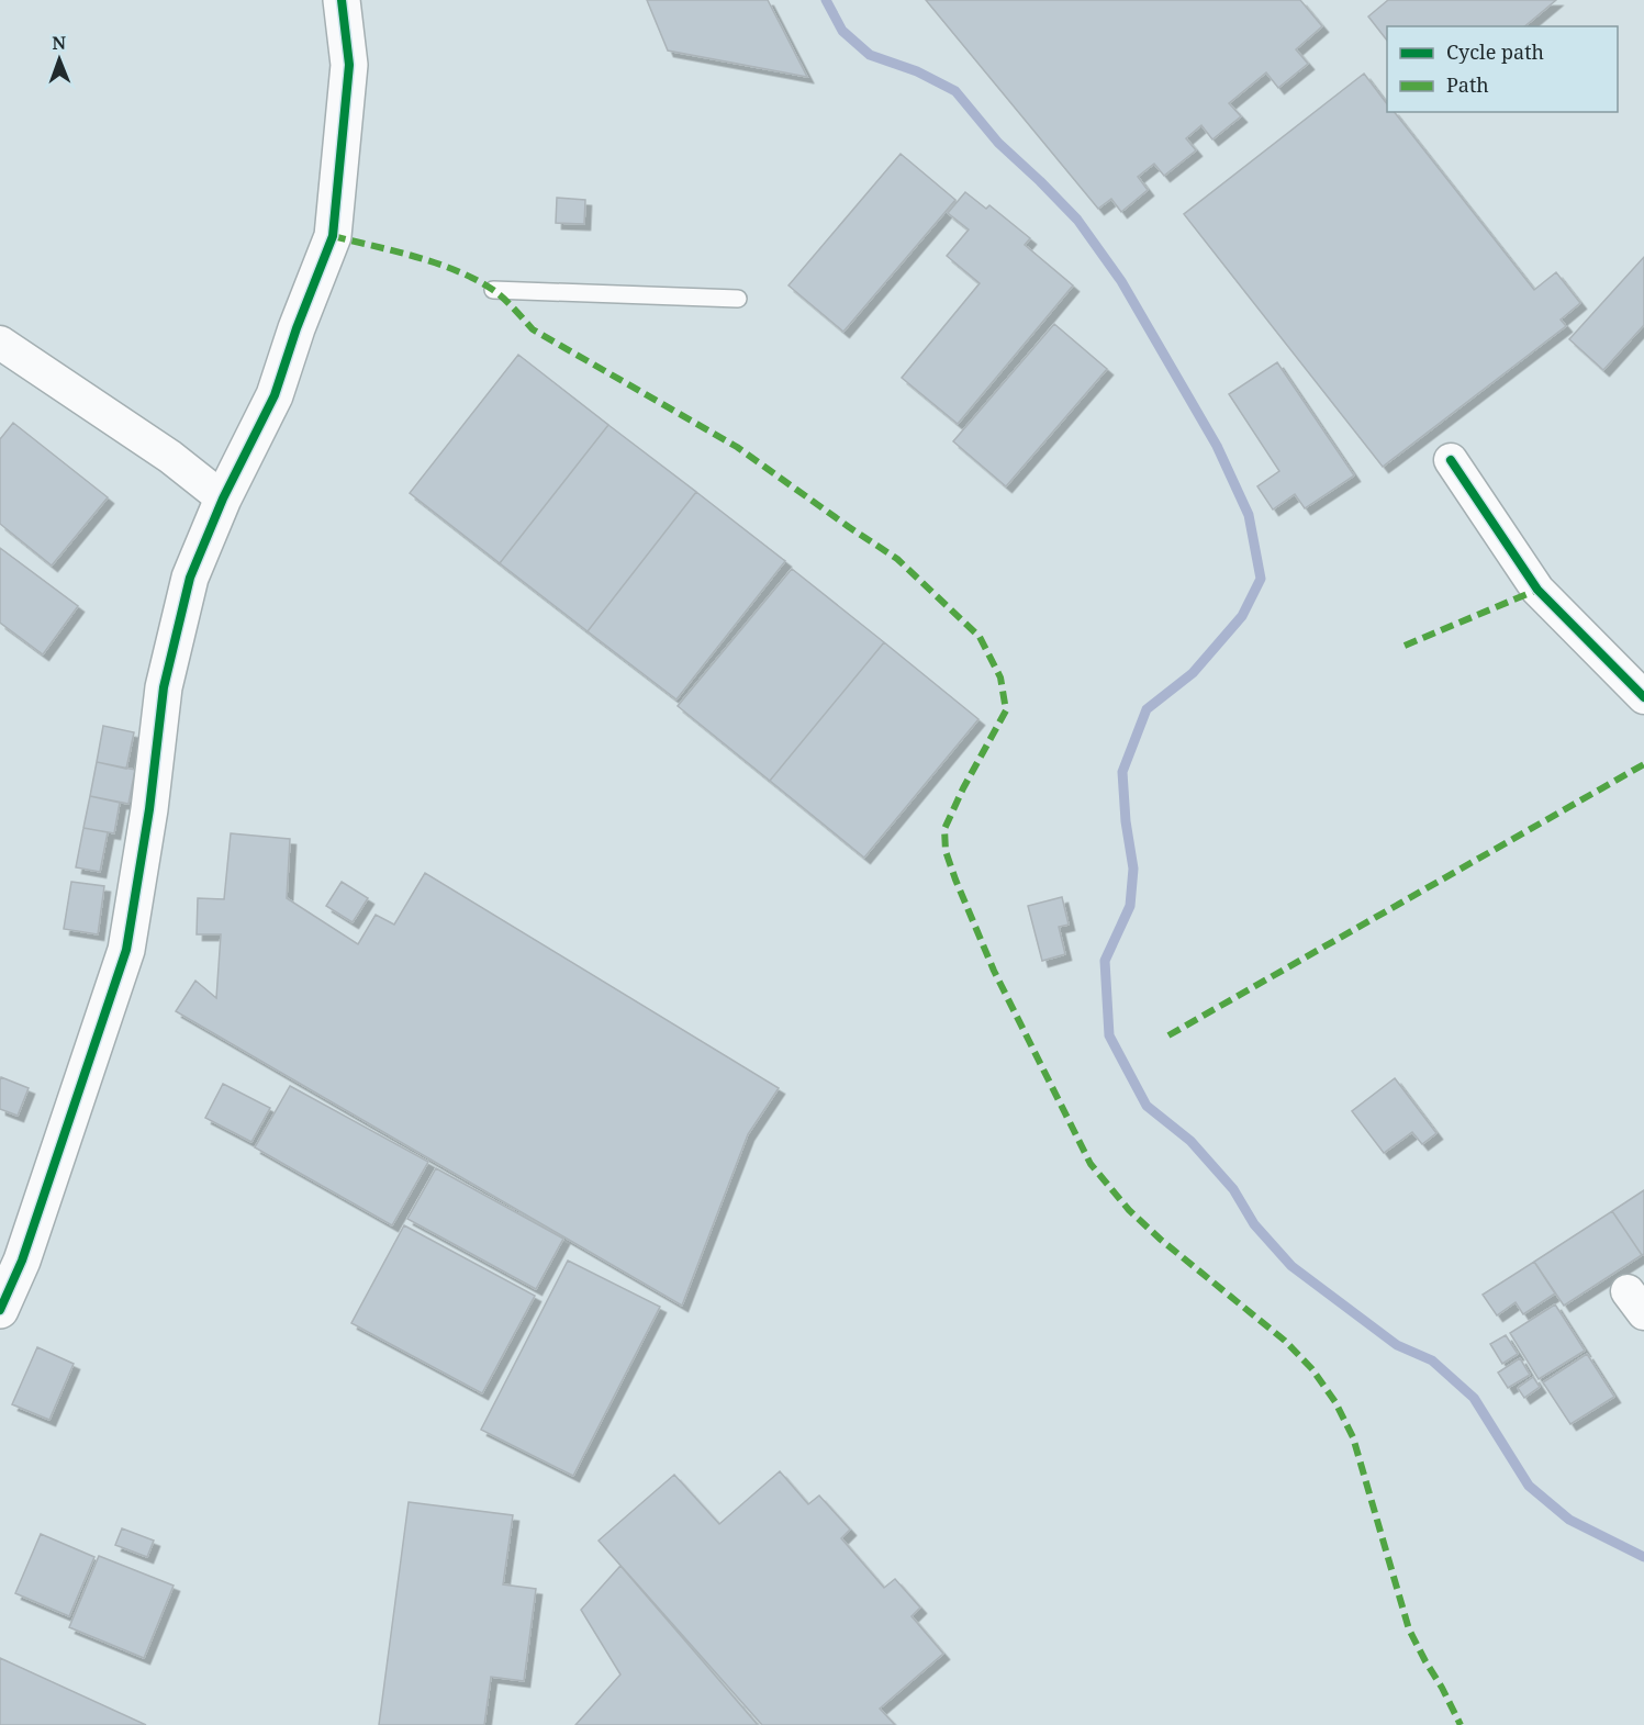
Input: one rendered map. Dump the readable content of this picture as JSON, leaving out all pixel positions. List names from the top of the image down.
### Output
{
  "legend": ["Cycle path", "Path"],
  "north": "top"
}
